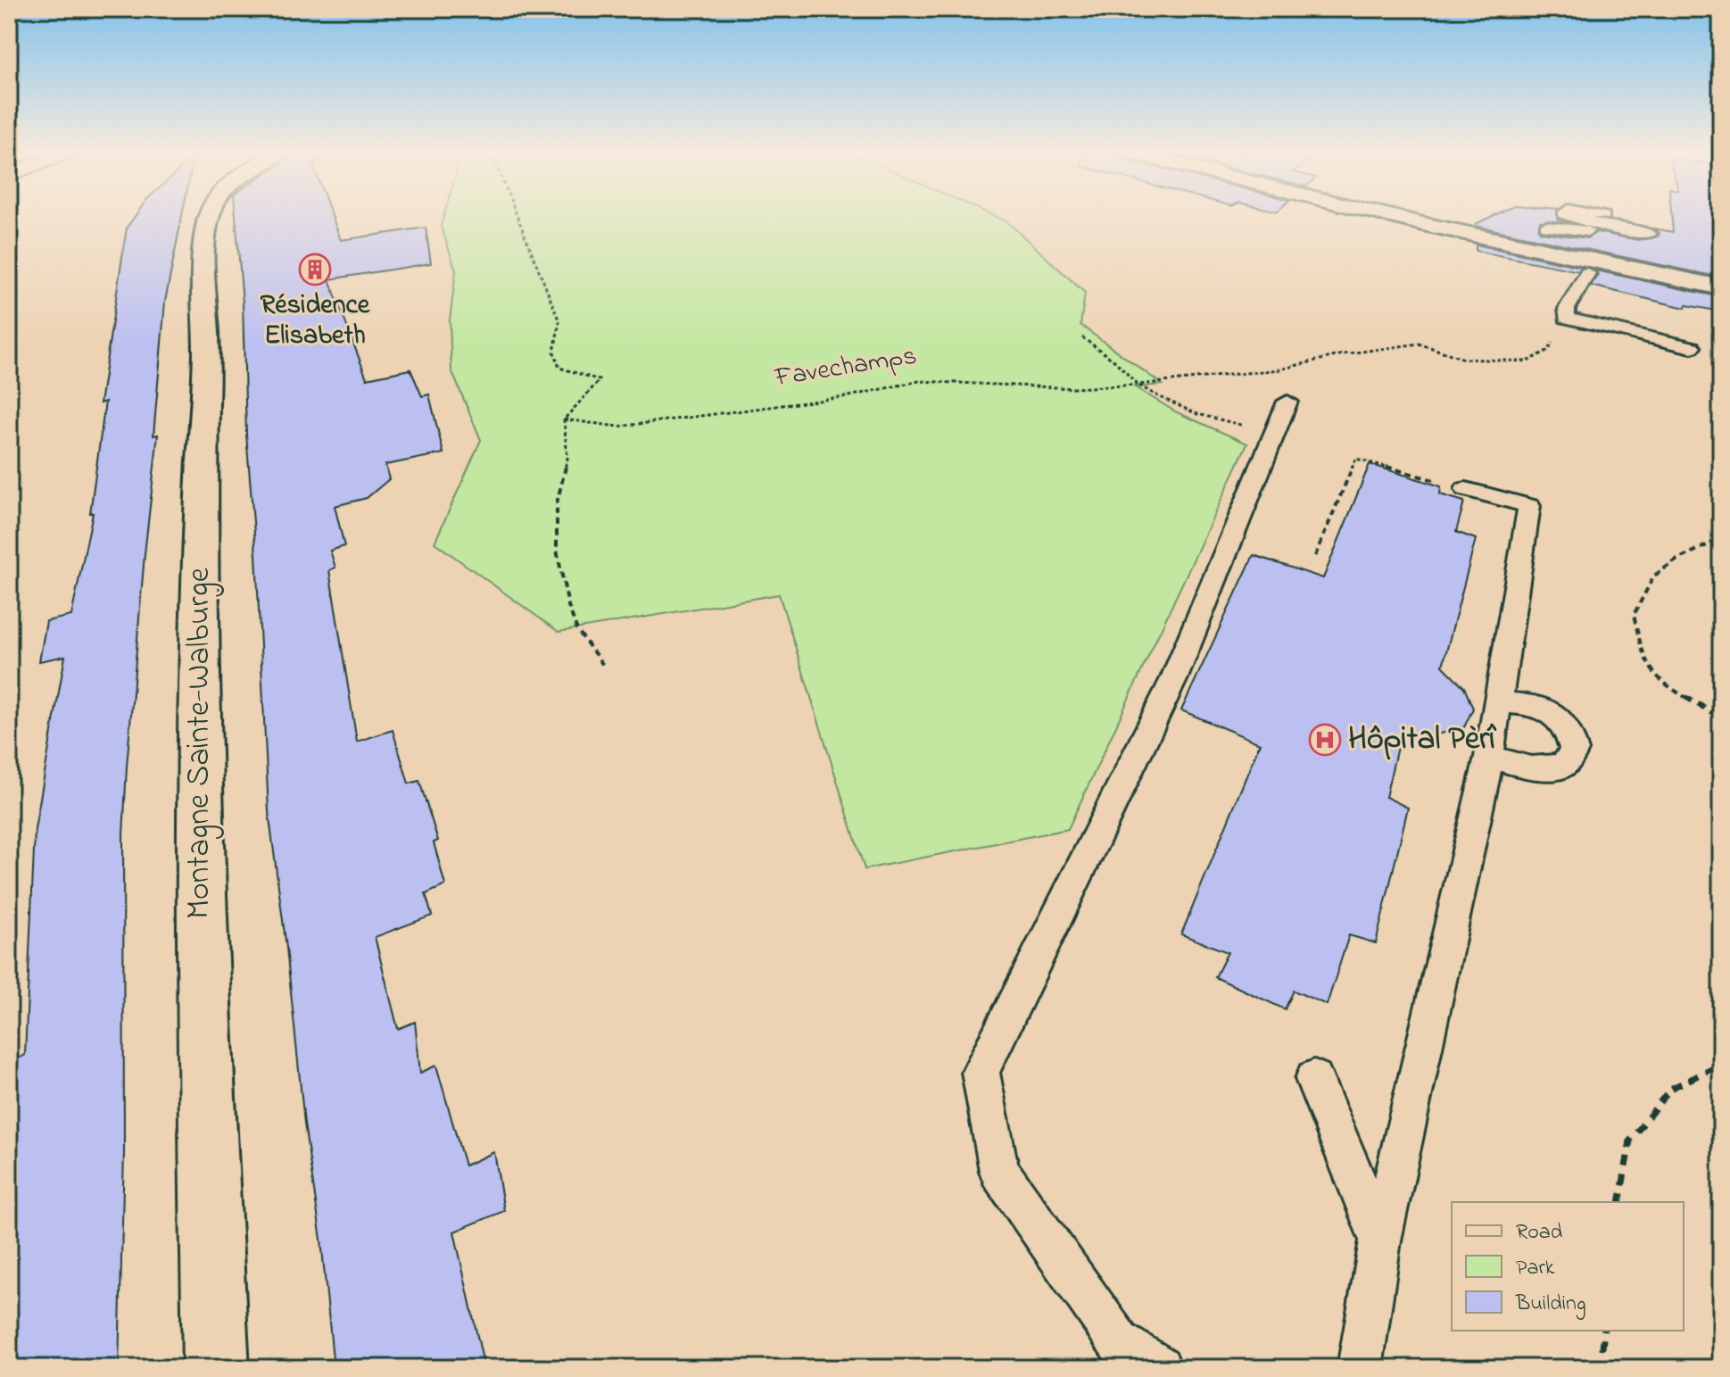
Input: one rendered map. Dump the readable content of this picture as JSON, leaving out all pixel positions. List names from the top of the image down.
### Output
{
  "streets": {
    "street": ["Montagne Sainte-Walburge"],
    "path": ["Favechamps"]
  },
  "places": {
    "building": ["Résidence Elisabeth"],
    "hospital": ["Hôpital Pèrî"]
  },
  "legend": ["Road", "Park", "Building"]
}
